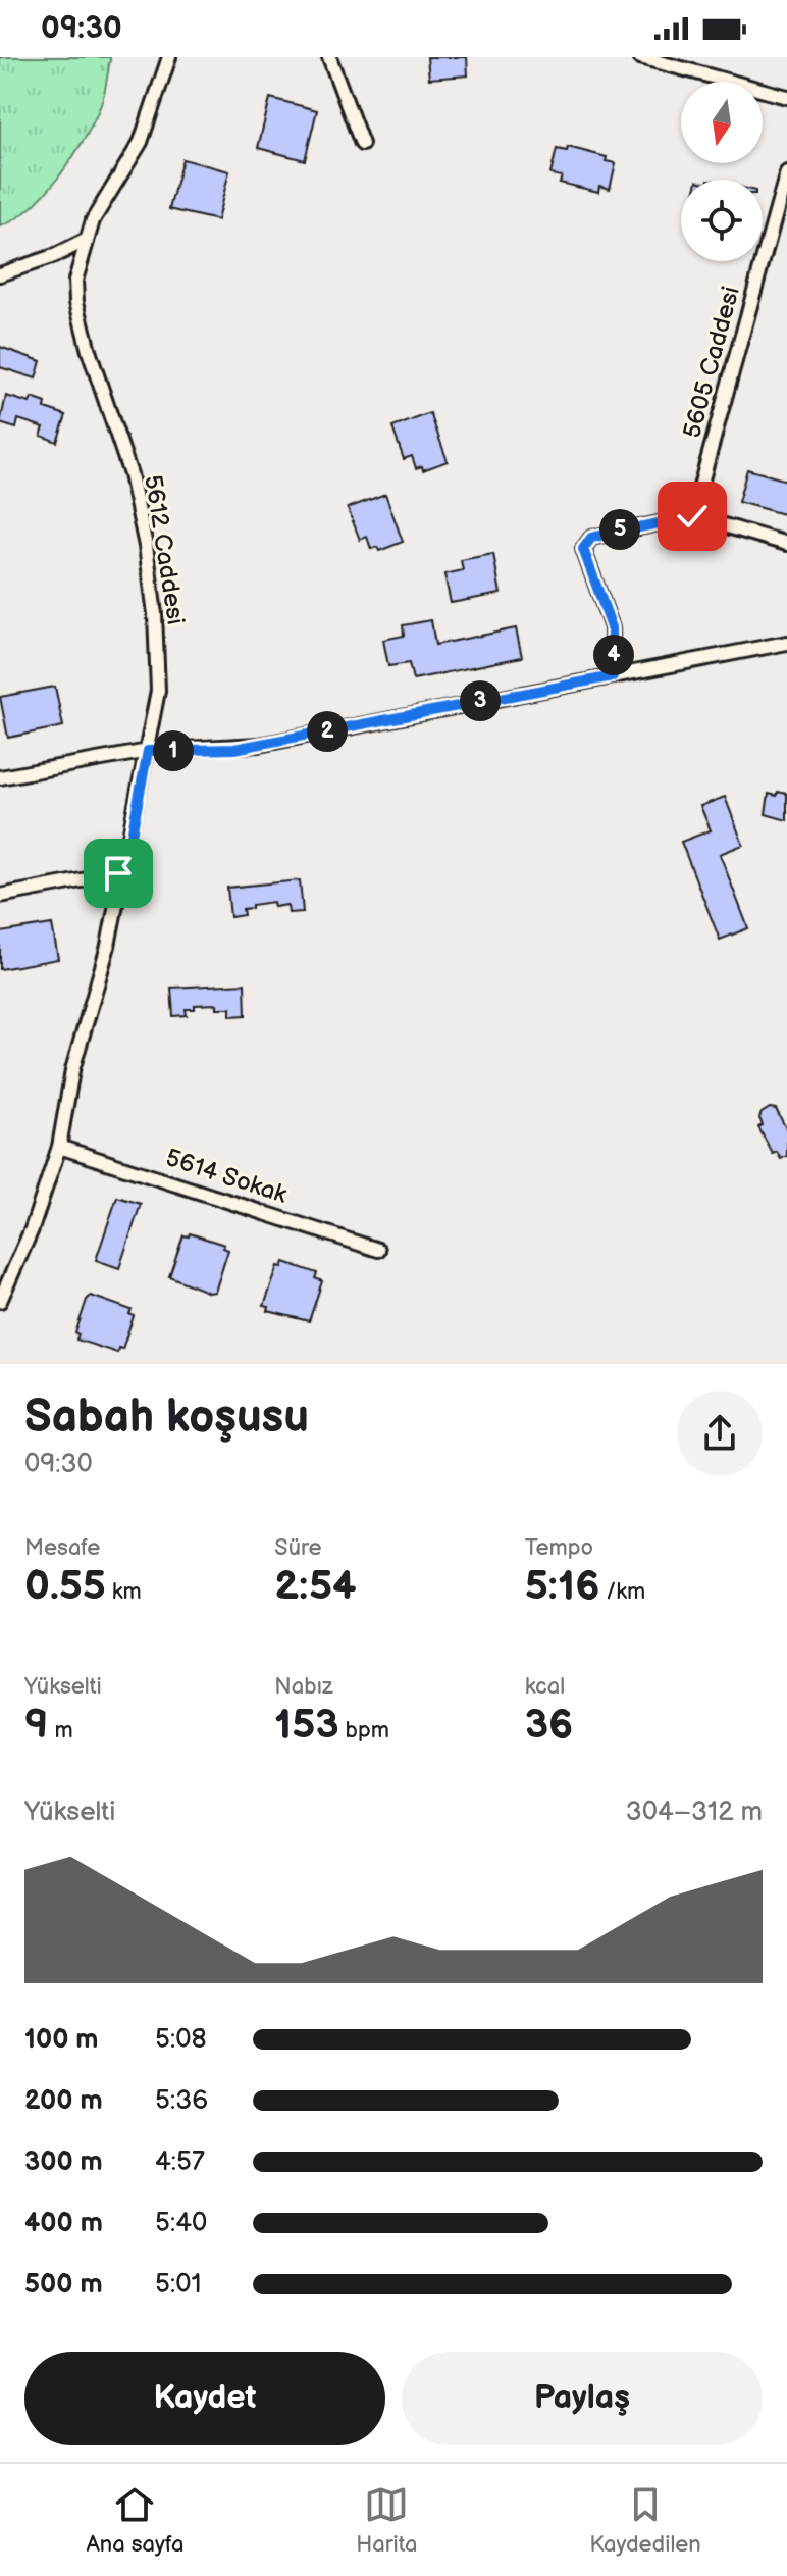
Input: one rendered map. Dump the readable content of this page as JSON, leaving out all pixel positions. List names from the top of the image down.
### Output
{
  "streets": {
    "street": ["5605 Caddesi", "5612 Caddesi", "5614 Sokak"]
  },
  "crossings": [
    ["5612 Caddesi", "5614 Sokak"]
  ],
  "north": "bottom",
  "page": {
    "status": "09:30",
    "pins": [
      "5",
      "4",
      "3",
      "2",
      "1"
    ],
    "heading": ["Sabah koşusu", "09:30"],
    "stats": [
      ["Mesafe", "0.55 km"],
      ["Süre", "2:54"],
      ["Tempo", "5:16 /km"],
      ["Yükselti", "9 m"],
      ["Nabız", "153 bpm"],
      ["kcal", "36"]
    ],
    "chart": ["Yükselti", "304–312 m"],
    "list": [
      {
        "name": "100 m",
        "note": "5:08"
      },
      {
        "name": "200 m",
        "note": "5:36"
      },
      {
        "name": "300 m",
        "note": "4:57"
      },
      {
        "name": "400 m",
        "note": "5:40"
      },
      {
        "name": "500 m",
        "note": "5:01"
      }
    ],
    "buttons": ["Kaydet", "Paylaş"],
    "tabs": ["Ana sayfa", "Harita", "Kaydedilen"]
  }
}
